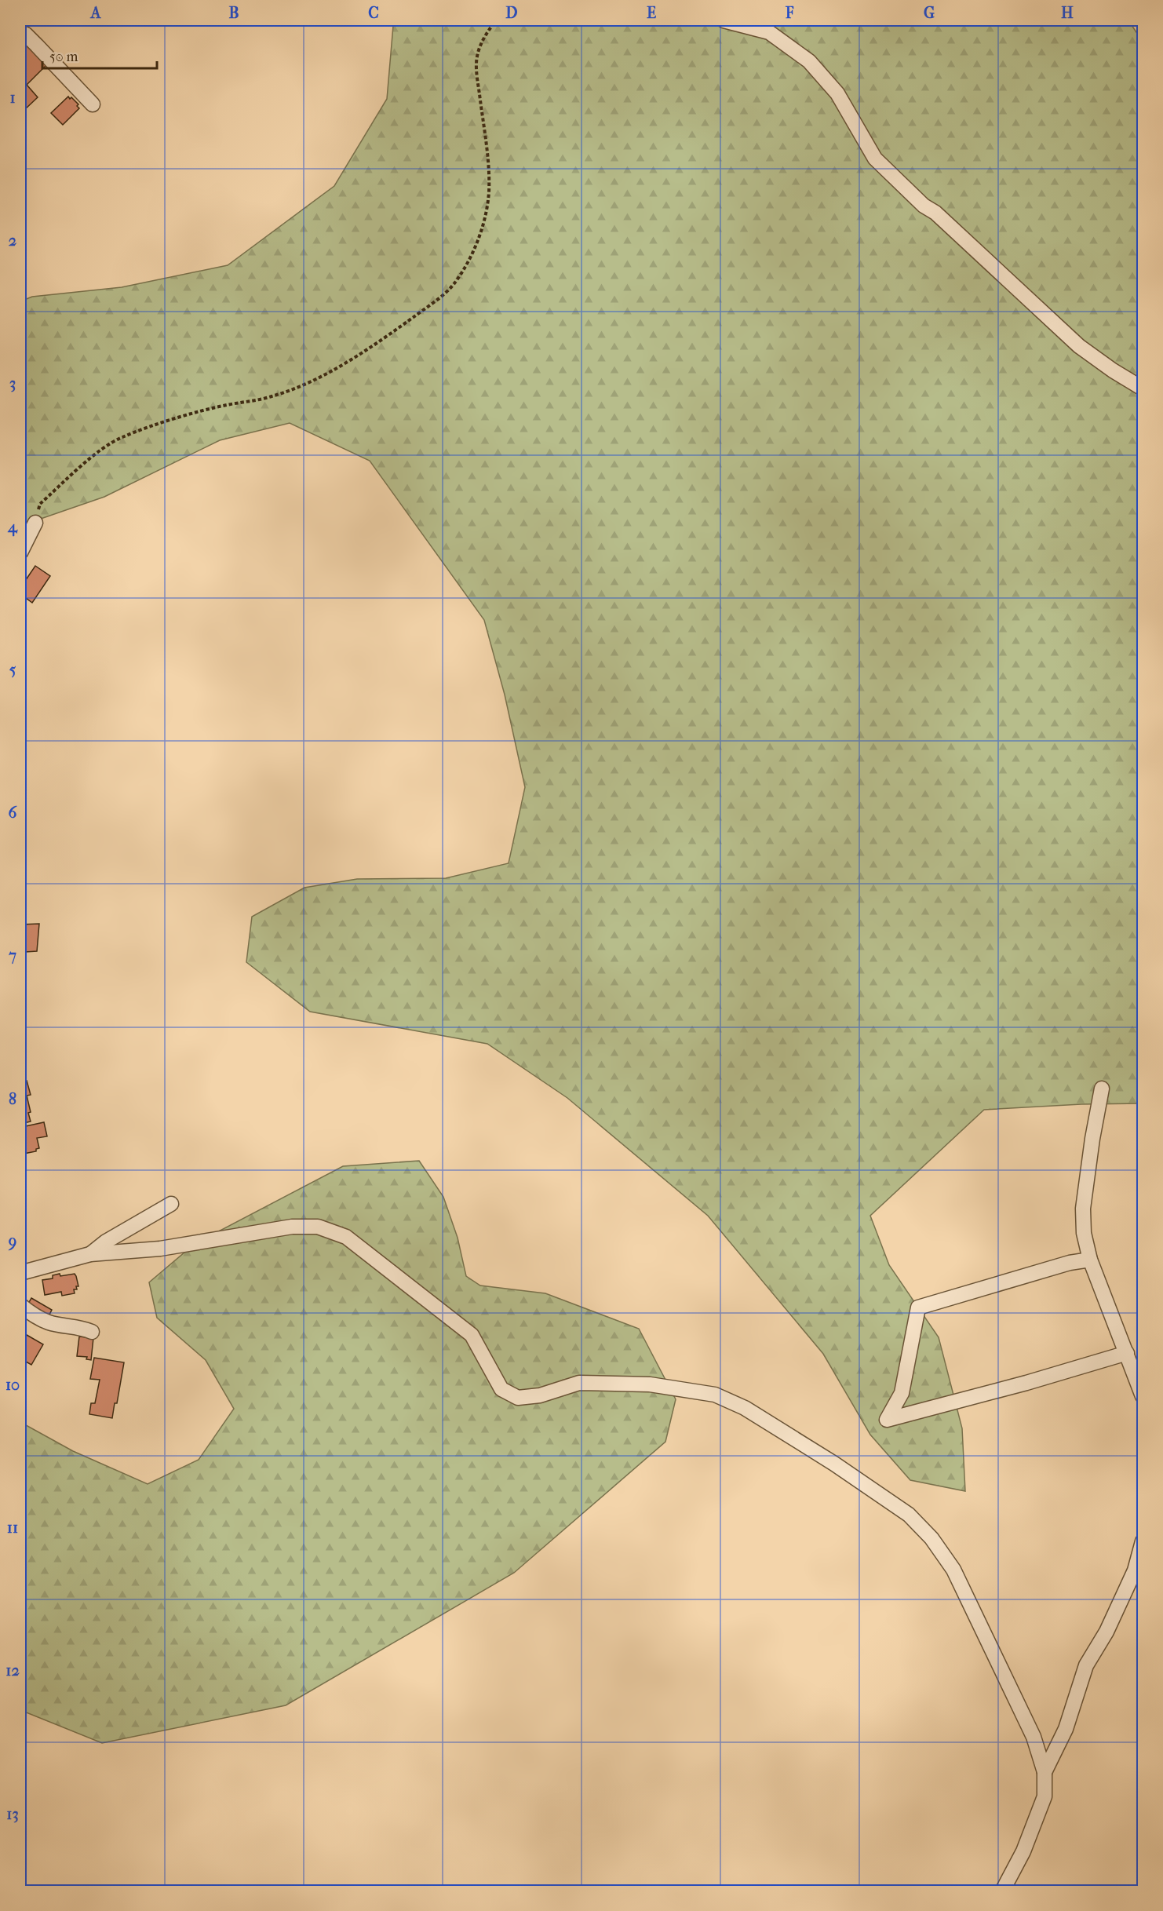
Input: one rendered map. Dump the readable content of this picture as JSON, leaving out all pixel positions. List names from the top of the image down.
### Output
{
  "scale_bar": "50 m",
  "grid": {
    "columns": [
      "A",
      "B",
      "C",
      "D",
      "E",
      "F",
      "G",
      "H"
    ],
    "rows": [
      "1",
      "2",
      "3",
      "4",
      "5",
      "6",
      "7",
      "8",
      "9",
      "10",
      "11",
      "12",
      "13"
    ]
  }
}
